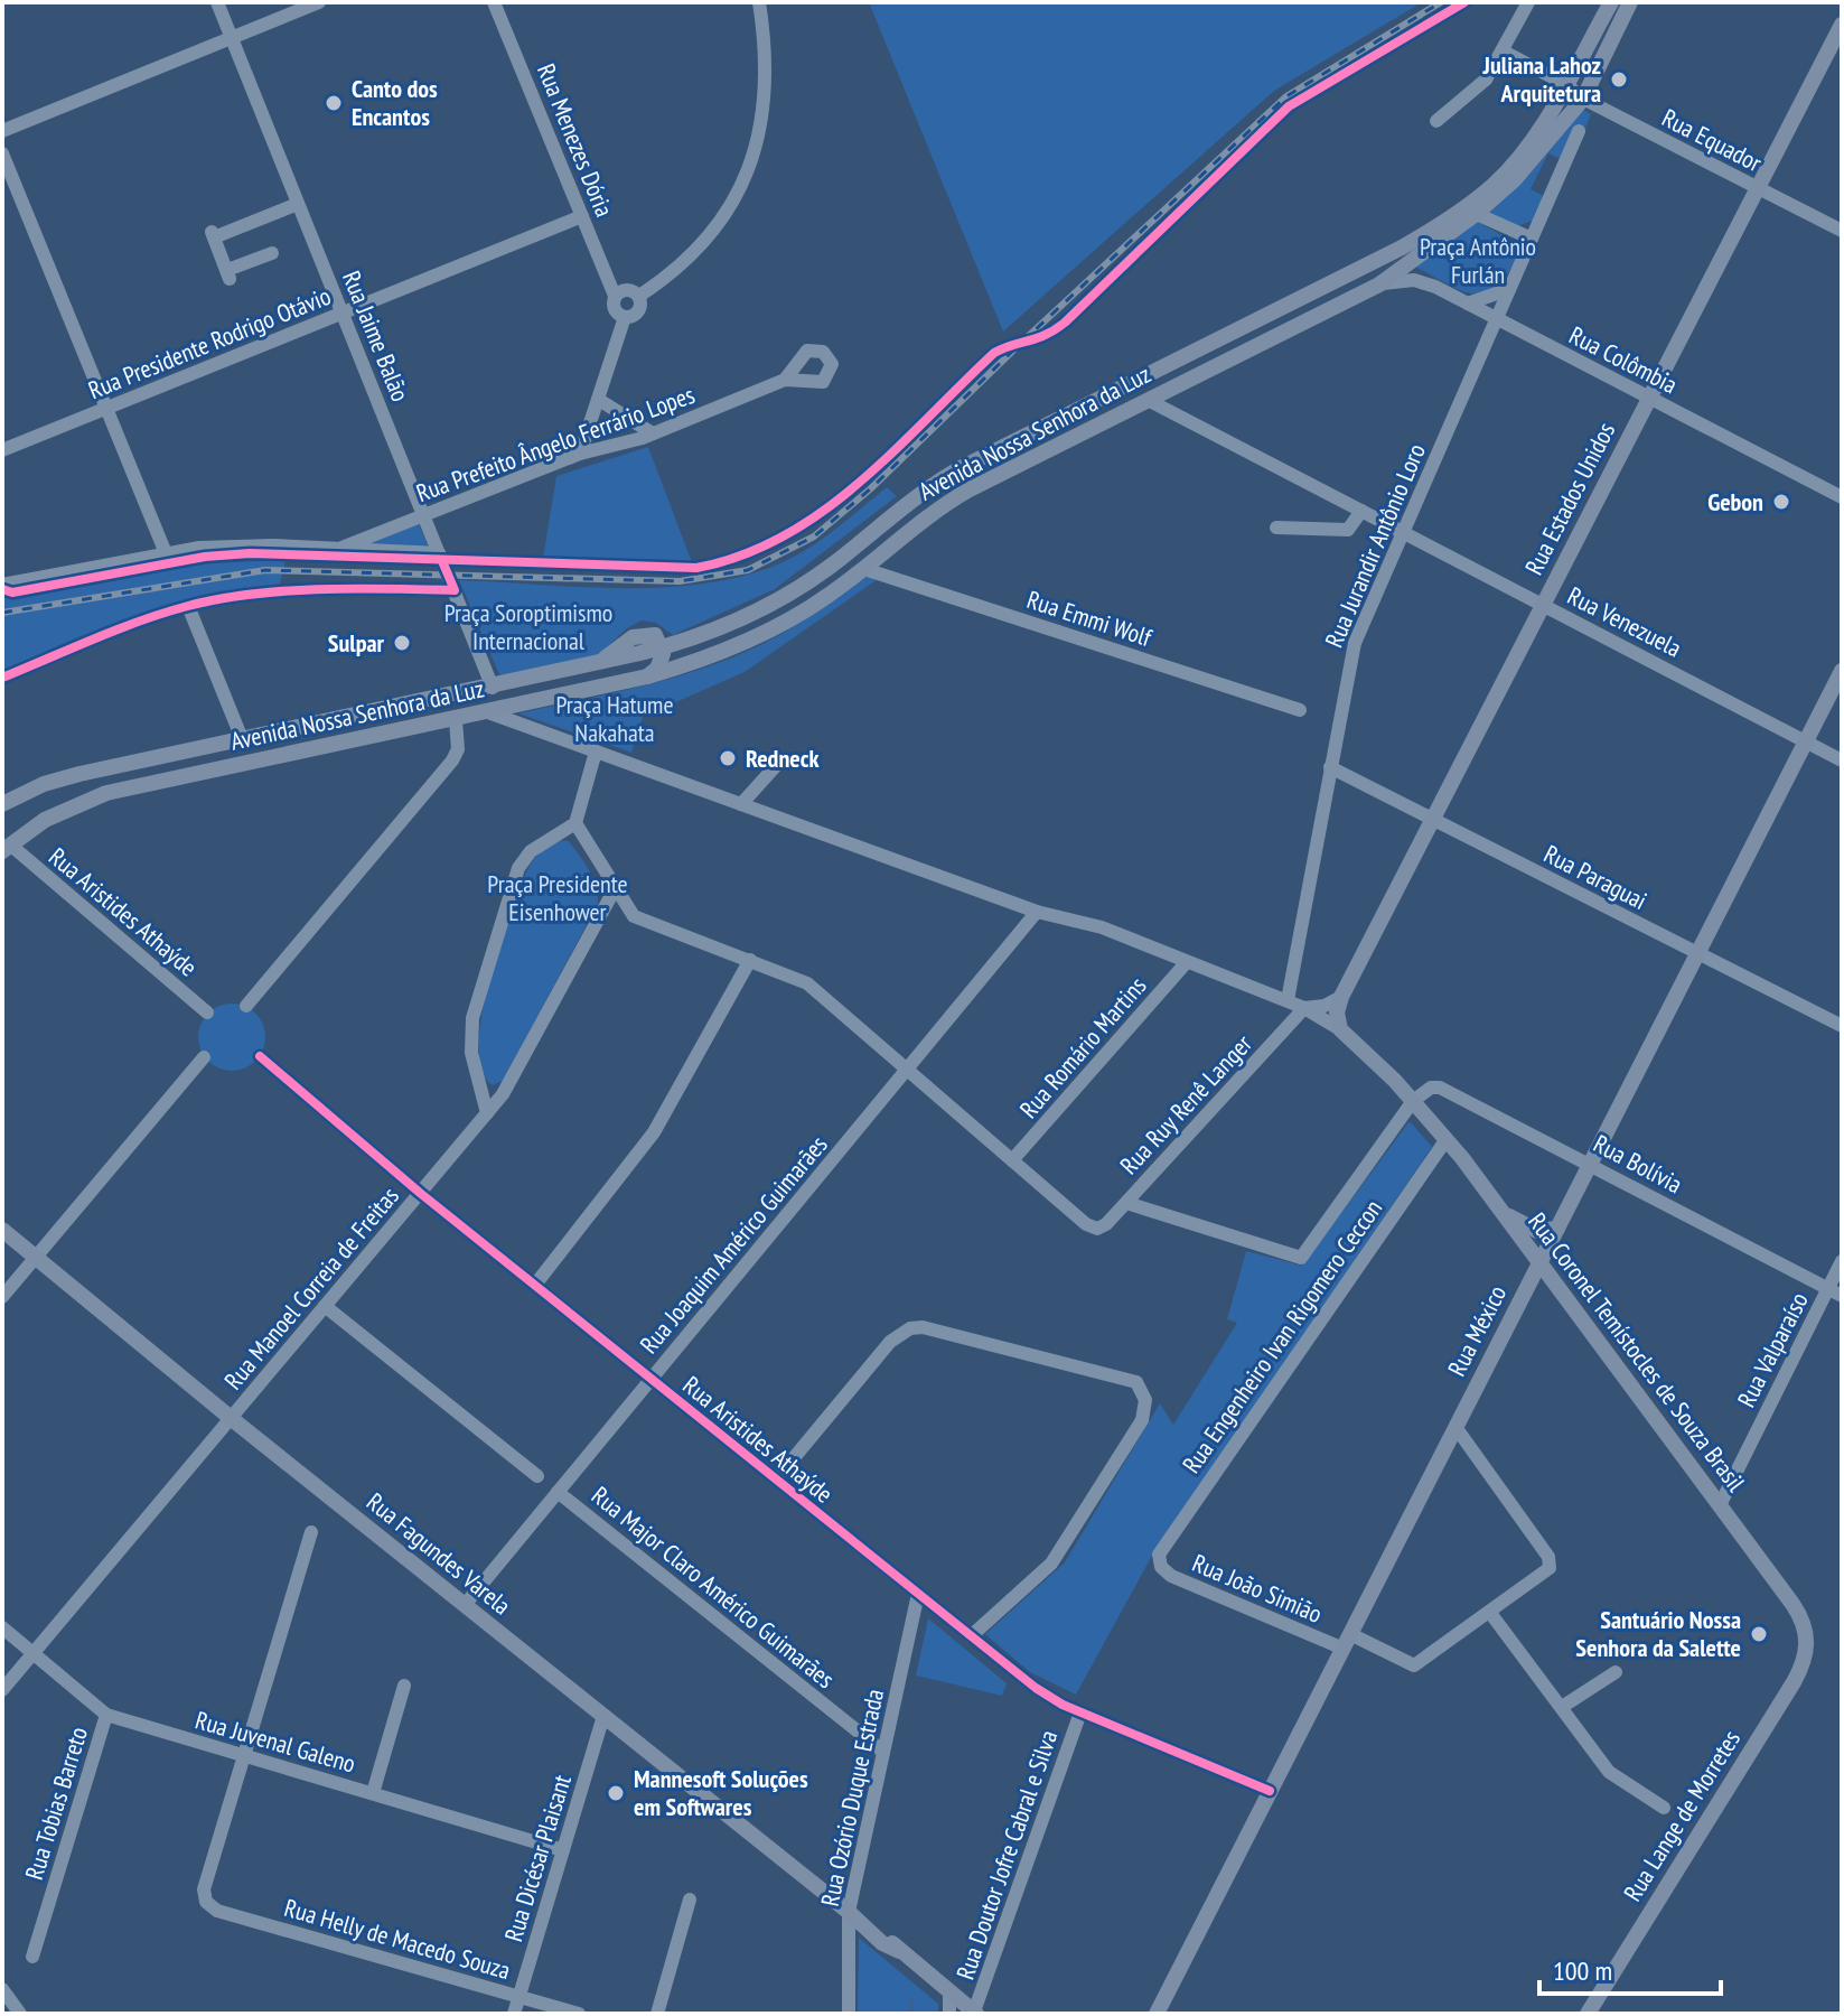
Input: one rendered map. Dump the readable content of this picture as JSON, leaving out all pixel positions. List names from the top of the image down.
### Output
{
  "streets": {
    "main road": [
      "Avenida Nossa Senhora da Luz",
      "Rua Estados Unidos",
      "Rua México",
      "Rua Coronel Temístocles de Souza Brasil",
      "Rua Fagundes Varela",
      "Rua Lange de Morretes"
    ],
    "street": [
      "Rua Menezes Dória",
      "Rua Equador",
      "Rua Jaime Balão",
      "Rua Presidente Rodrigo Otávio",
      "Rua Colômbia",
      "Rua Prefeito Ângelo Ferrário Lopes",
      "Rua Jurandir Antônio Loro",
      "Rua Emmi Wolf",
      "Rua Venezuela",
      "Rua Paraguai",
      "Rua Aristides Athaýde",
      "Rua Romário Martins",
      "Rua Ruy Renê Langer",
      "Rua Bolívia",
      "Rua Joaquim Américo Guimarães",
      "Rua Manoel Correia de Freitas",
      "Rua Engenheiro Ivan Rigomero Ceccon",
      "Rua Valparaíso",
      "Rua Major Claro Américo Guimarães",
      "Rua João Simião",
      "Rua Juvenal Galeno",
      "Rua Ozório Duque Estrada",
      "Rua Tobias Barreto",
      "Rua Doutor Jofre Cabral e Silva",
      "Rua Dicésar Plaisant",
      "Rua Helly de Macedo Souza"
    ]
  },
  "crossings": [
    ["Rua Menezes Dória", "Rua Presidente Rodrigo Otávio"],
    ["Rua Equador", "Avenida Nossa Senhora da Luz"],
    ["Rua Equador", "Rua Estados Unidos"],
    ["Rua Jaime Balão", "Rua Presidente Rodrigo Otávio"],
    ["Rua Jaime Balão", "Avenida Nossa Senhora da Luz"],
    ["Rua Jaime Balão", "Rua Prefeito Ângelo Ferrário Lopes"],
    ["Rua Colômbia", "Avenida Nossa Senhora da Luz"],
    ["Rua Colômbia", "Rua Estados Unidos"],
    ["Rua Colômbia", "Rua Jurandir Antônio Loro"],
    ["Avenida Nossa Senhora da Luz", "Rua Emmi Wolf"],
    ["Avenida Nossa Senhora da Luz", "Rua Venezuela"],
    ["Avenida Nossa Senhora da Luz", "Rua Aristides Athaýde"],
    ["Rua Estados Unidos", "Rua Venezuela"],
    ["Rua Estados Unidos", "Rua Paraguai"],
    ["Rua Estados Unidos", "Rua Coronel Temístocles de Souza Brasil"],
    ["Rua Jurandir Antônio Loro", "Rua Venezuela"],
    ["Rua Jurandir Antônio Loro", "Rua Paraguai"],
    ["Rua Venezuela", "Rua México"],
    ["Rua Paraguai", "Rua México"],
    ["Rua Aristides Athaýde", "Rua Joaquim Américo Guimarães"],
    ["Rua Aristides Athaýde", "Rua Manoel Correia de Freitas"],
    ["Rua Aristides Athaýde", "Rua México"],
    ["Rua Aristides Athaýde", "Rua Ozório Duque Estrada"],
    ["Rua Aristides Athaýde", "Rua Doutor Jofre Cabral e Silva"],
    ["Rua Romário Martins", "Rua Ruy Renê Langer"],
    ["Rua Bolívia", "Rua México"],
    ["Rua Bolívia", "Rua Valparaíso"],
    ["Rua Bolívia", "Rua Coronel Temístocles de Souza Brasil"],
    ["Rua Joaquim Américo Guimarães", "Rua Fagundes Varela"],
    ["Rua Joaquim Américo Guimarães", "Rua Major Claro Américo Guimarães"],
    ["Rua Manoel Correia de Freitas", "Rua Fagundes Varela"],
    ["Rua Manoel Correia de Freitas", "Rua Juvenal Galeno"],
    ["Rua México", "Rua Coronel Temístocles de Souza Brasil"],
    ["Rua México", "Rua João Simião"],
    ["Rua Engenheiro Ivan Rigomero Ceccon", "Rua Coronel Temístocles de Souza Brasil"],
    ["Rua Engenheiro Ivan Rigomero Ceccon", "Rua João Simião"],
    ["Rua Valparaíso", "Rua Coronel Temístocles de Souza Brasil"],
    ["Rua Coronel Temístocles de Souza Brasil", "Rua Lange de Morretes"],
    ["Rua Fagundes Varela", "Rua Ozório Duque Estrada"],
    ["Rua Fagundes Varela", "Rua Doutor Jofre Cabral e Silva"],
    ["Rua Fagundes Varela", "Rua Dicésar Plaisant"],
    ["Rua Major Claro Américo Guimarães", "Rua Ozório Duque Estrada"],
    ["Rua Juvenal Galeno", "Rua Tobias Barreto"],
    ["Rua Juvenal Galeno", "Rua Dicésar Plaisant"],
    ["Rua Juvenal Galeno", "Rua Helly de Macedo Souza"],
    ["Rua Dicésar Plaisant", "Rua Helly de Macedo Souza"]
  ],
  "parks": [
    "Praça Antônio Furlán",
    "Praça Soroptimismo Internacional",
    "Praça Hatume Nakahata",
    "Praça Presidente Eisenhower"
  ],
  "places": [
    "Juliana Lahoz Arquitetura",
    "Canto dos Encantos",
    "Gebon",
    "Sulpar",
    "Redneck",
    "Santuário Nossa Senhora da Salette",
    "Mannesoft Soluções em Softwares"
  ],
  "scale_bar": "100 m"
}
